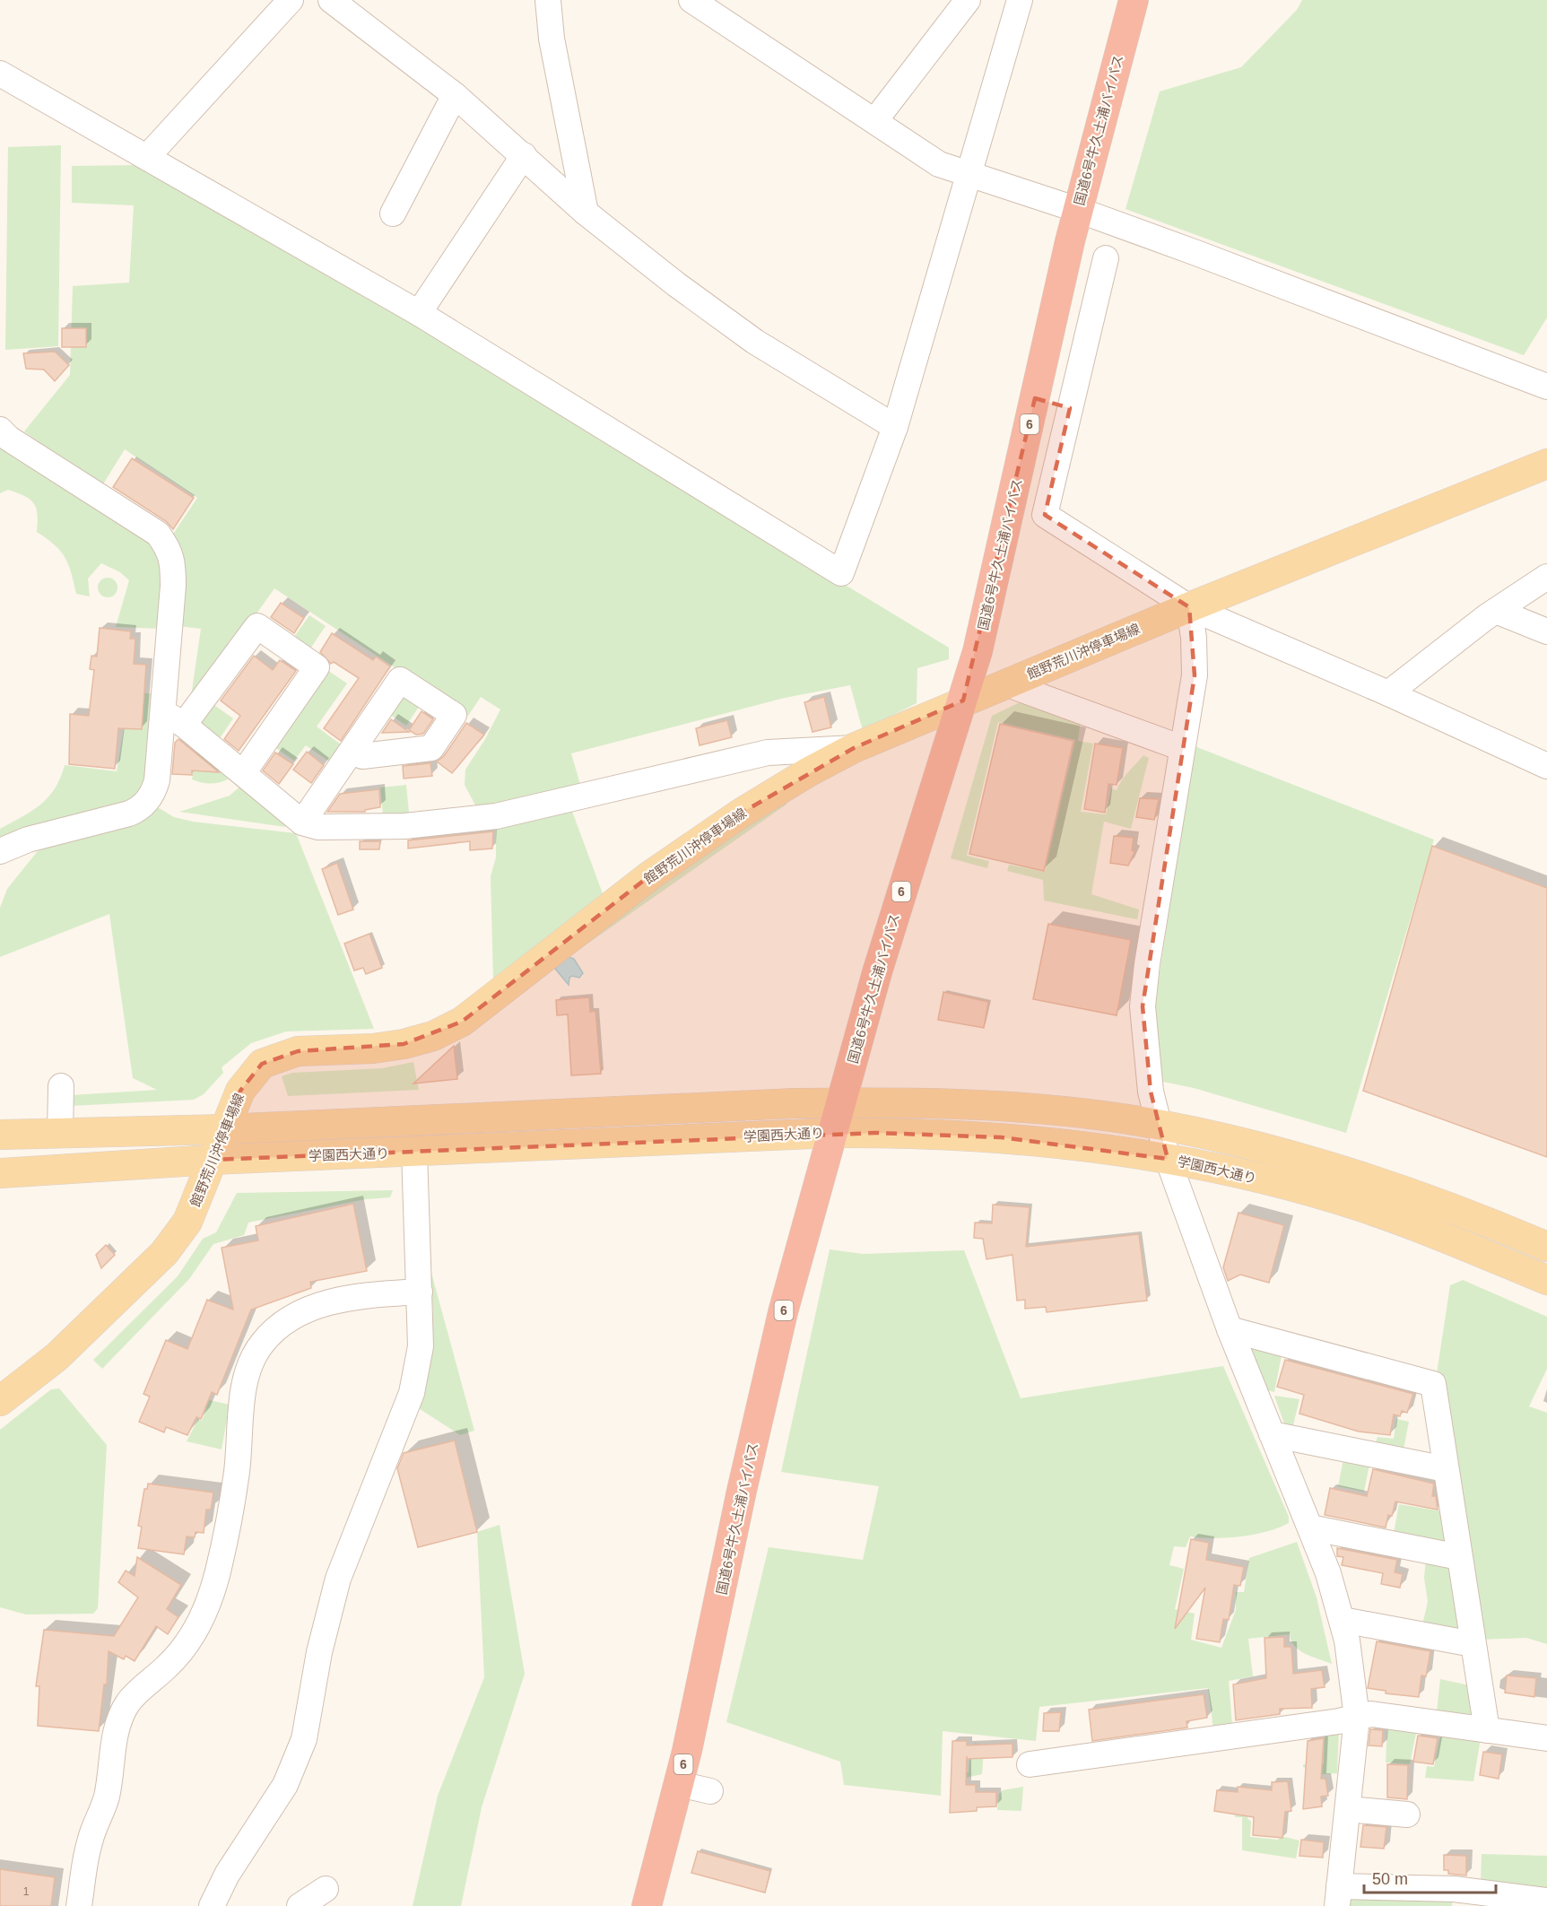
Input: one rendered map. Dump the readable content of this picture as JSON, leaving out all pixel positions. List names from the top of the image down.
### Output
{
  "streets": {
    "highway": ["国道6号牛久土浦バイパス", "6"],
    "main road": ["館野荒川沖停車場線", "学園西大通り"]
  },
  "crossings": [
    ["国道6号牛久土浦バイパス", "6"],
    ["国道6号牛久土浦バイパス", "館野荒川沖停車場線"],
    ["国道6号牛久土浦バイパス", "学園西大通り"],
    ["6", "学園西大通り"],
    ["館野荒川沖停車場線", "学園西大通り"]
  ],
  "house_numbers": ["1"],
  "scale_bar": "50 m"
}
